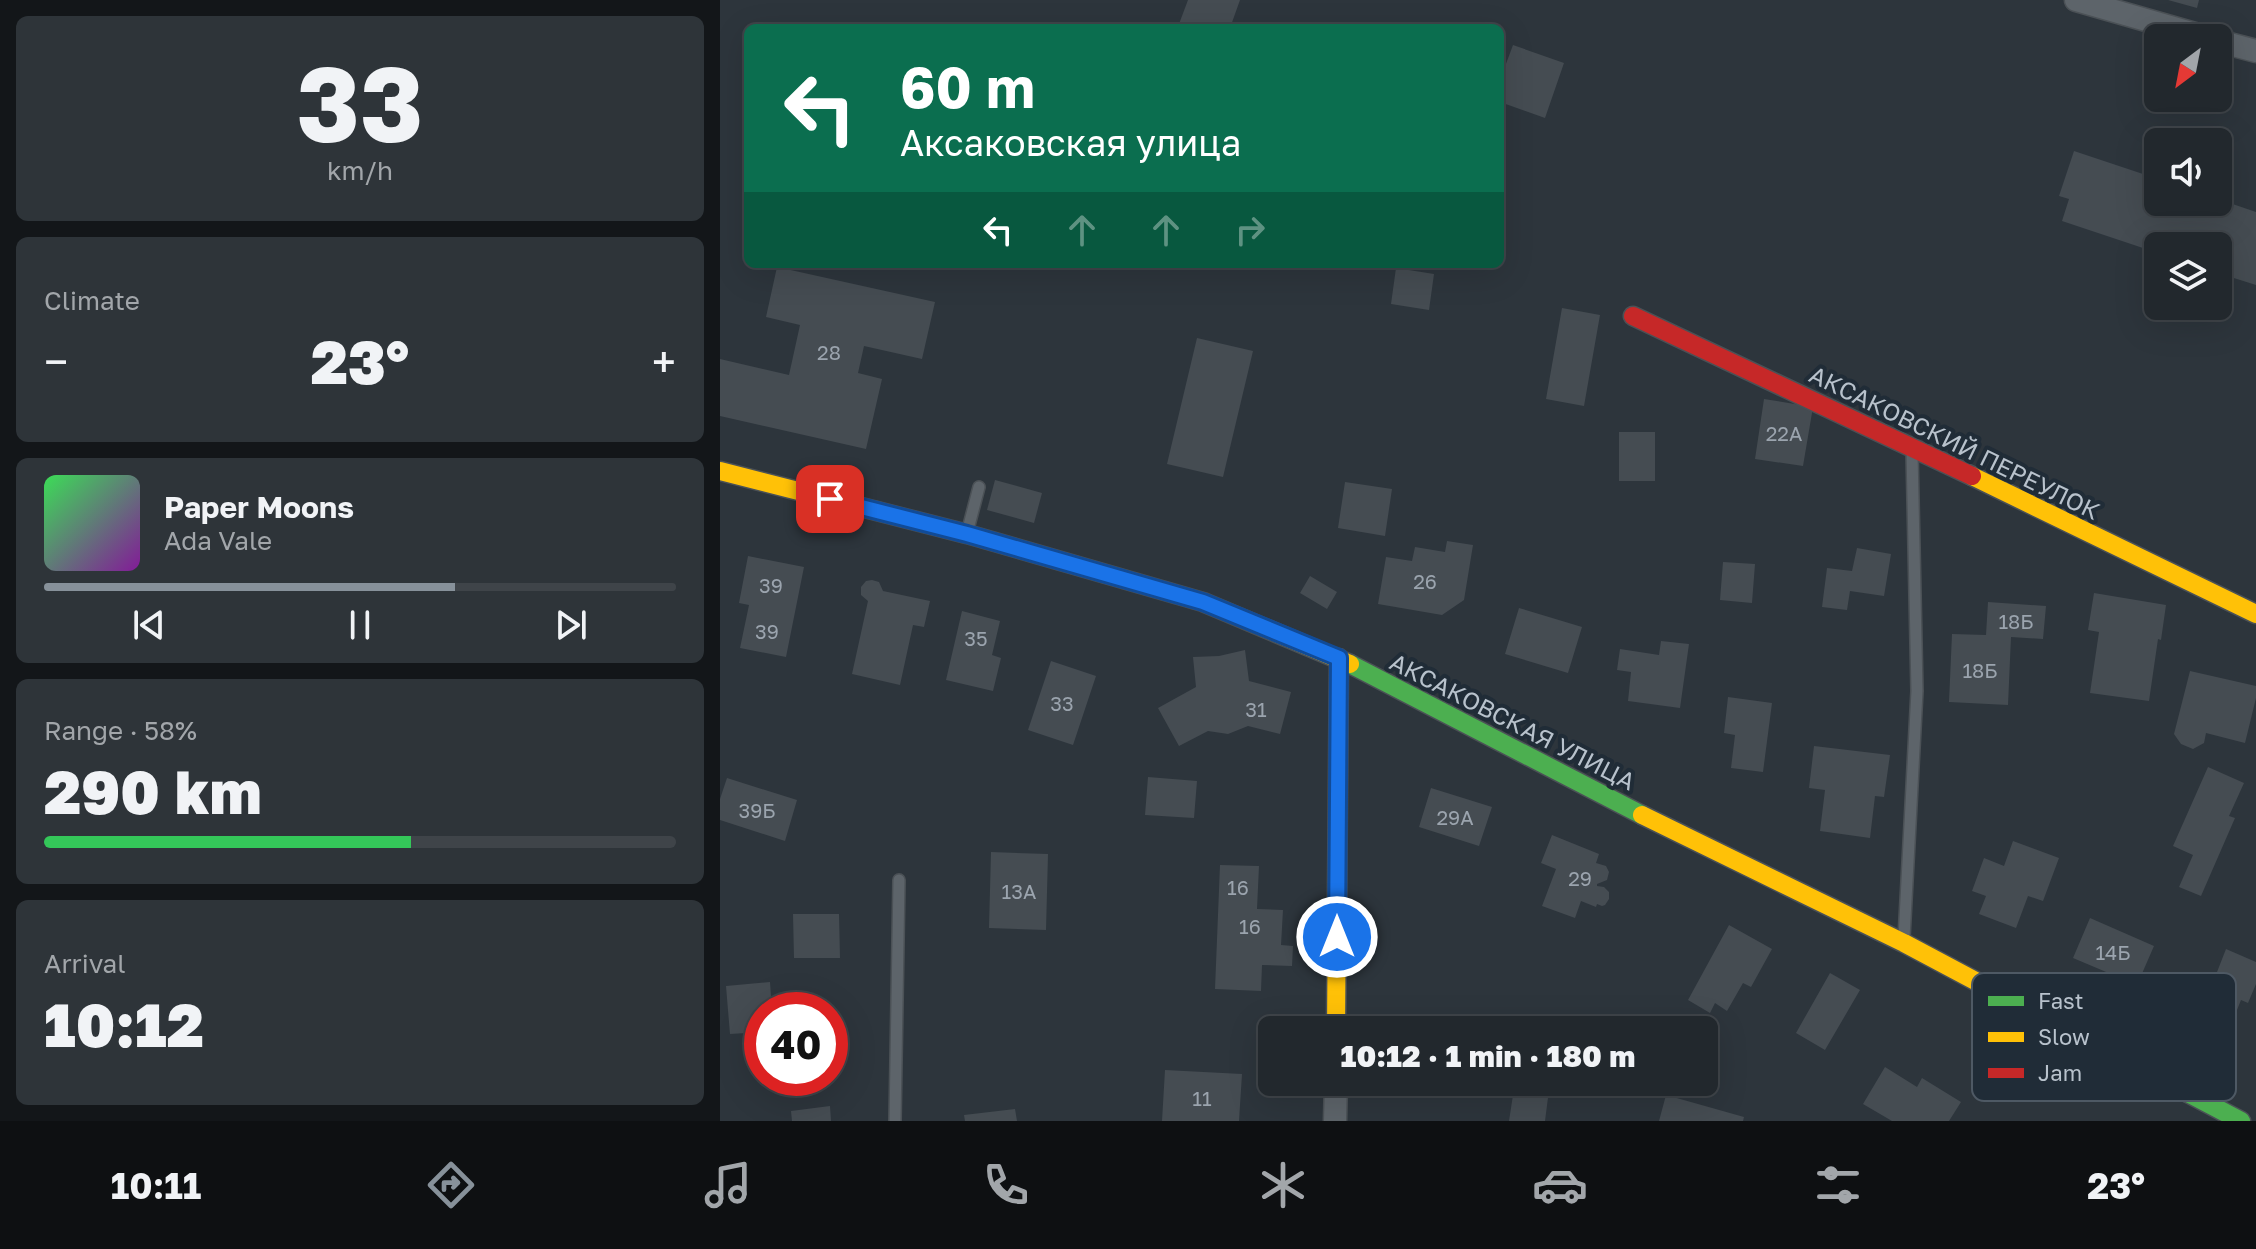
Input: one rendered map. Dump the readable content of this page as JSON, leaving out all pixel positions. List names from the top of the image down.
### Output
{
  "streets": {
    "street": ["АКСАКОВСКИЙ ПЕРЕУЛОК", "АКСАКОВСКАЯ УЛИЦА"]
  },
  "house_numbers": [
    "28",
    "22А",
    "26",
    "39",
    "18Б",
    "39",
    "35",
    "18Б",
    "33",
    "31",
    "39Б",
    "29А",
    "29",
    "16",
    "13А",
    "16",
    "14Б",
    "11"
  ],
  "legend": ["Fast", "Slow", "Jam"],
  "north": "bottom left",
  "page": {
    "tile": [
      ["33", "km/h"],
      "Climate",
      ["Range · 58%", "290 km"],
      ["Arrival", "10:12"]
    ],
    "turn": ["60 m", "Аксаковская улица"],
    "heat": ["−", "23°", "+"],
    "song": ["Paper Moons", "Ada Vale"],
    "limit": "40",
    "trip": "10:12 · 1 min · 180 m",
    "tabs": ["10:11", "23°"]
  }
}
